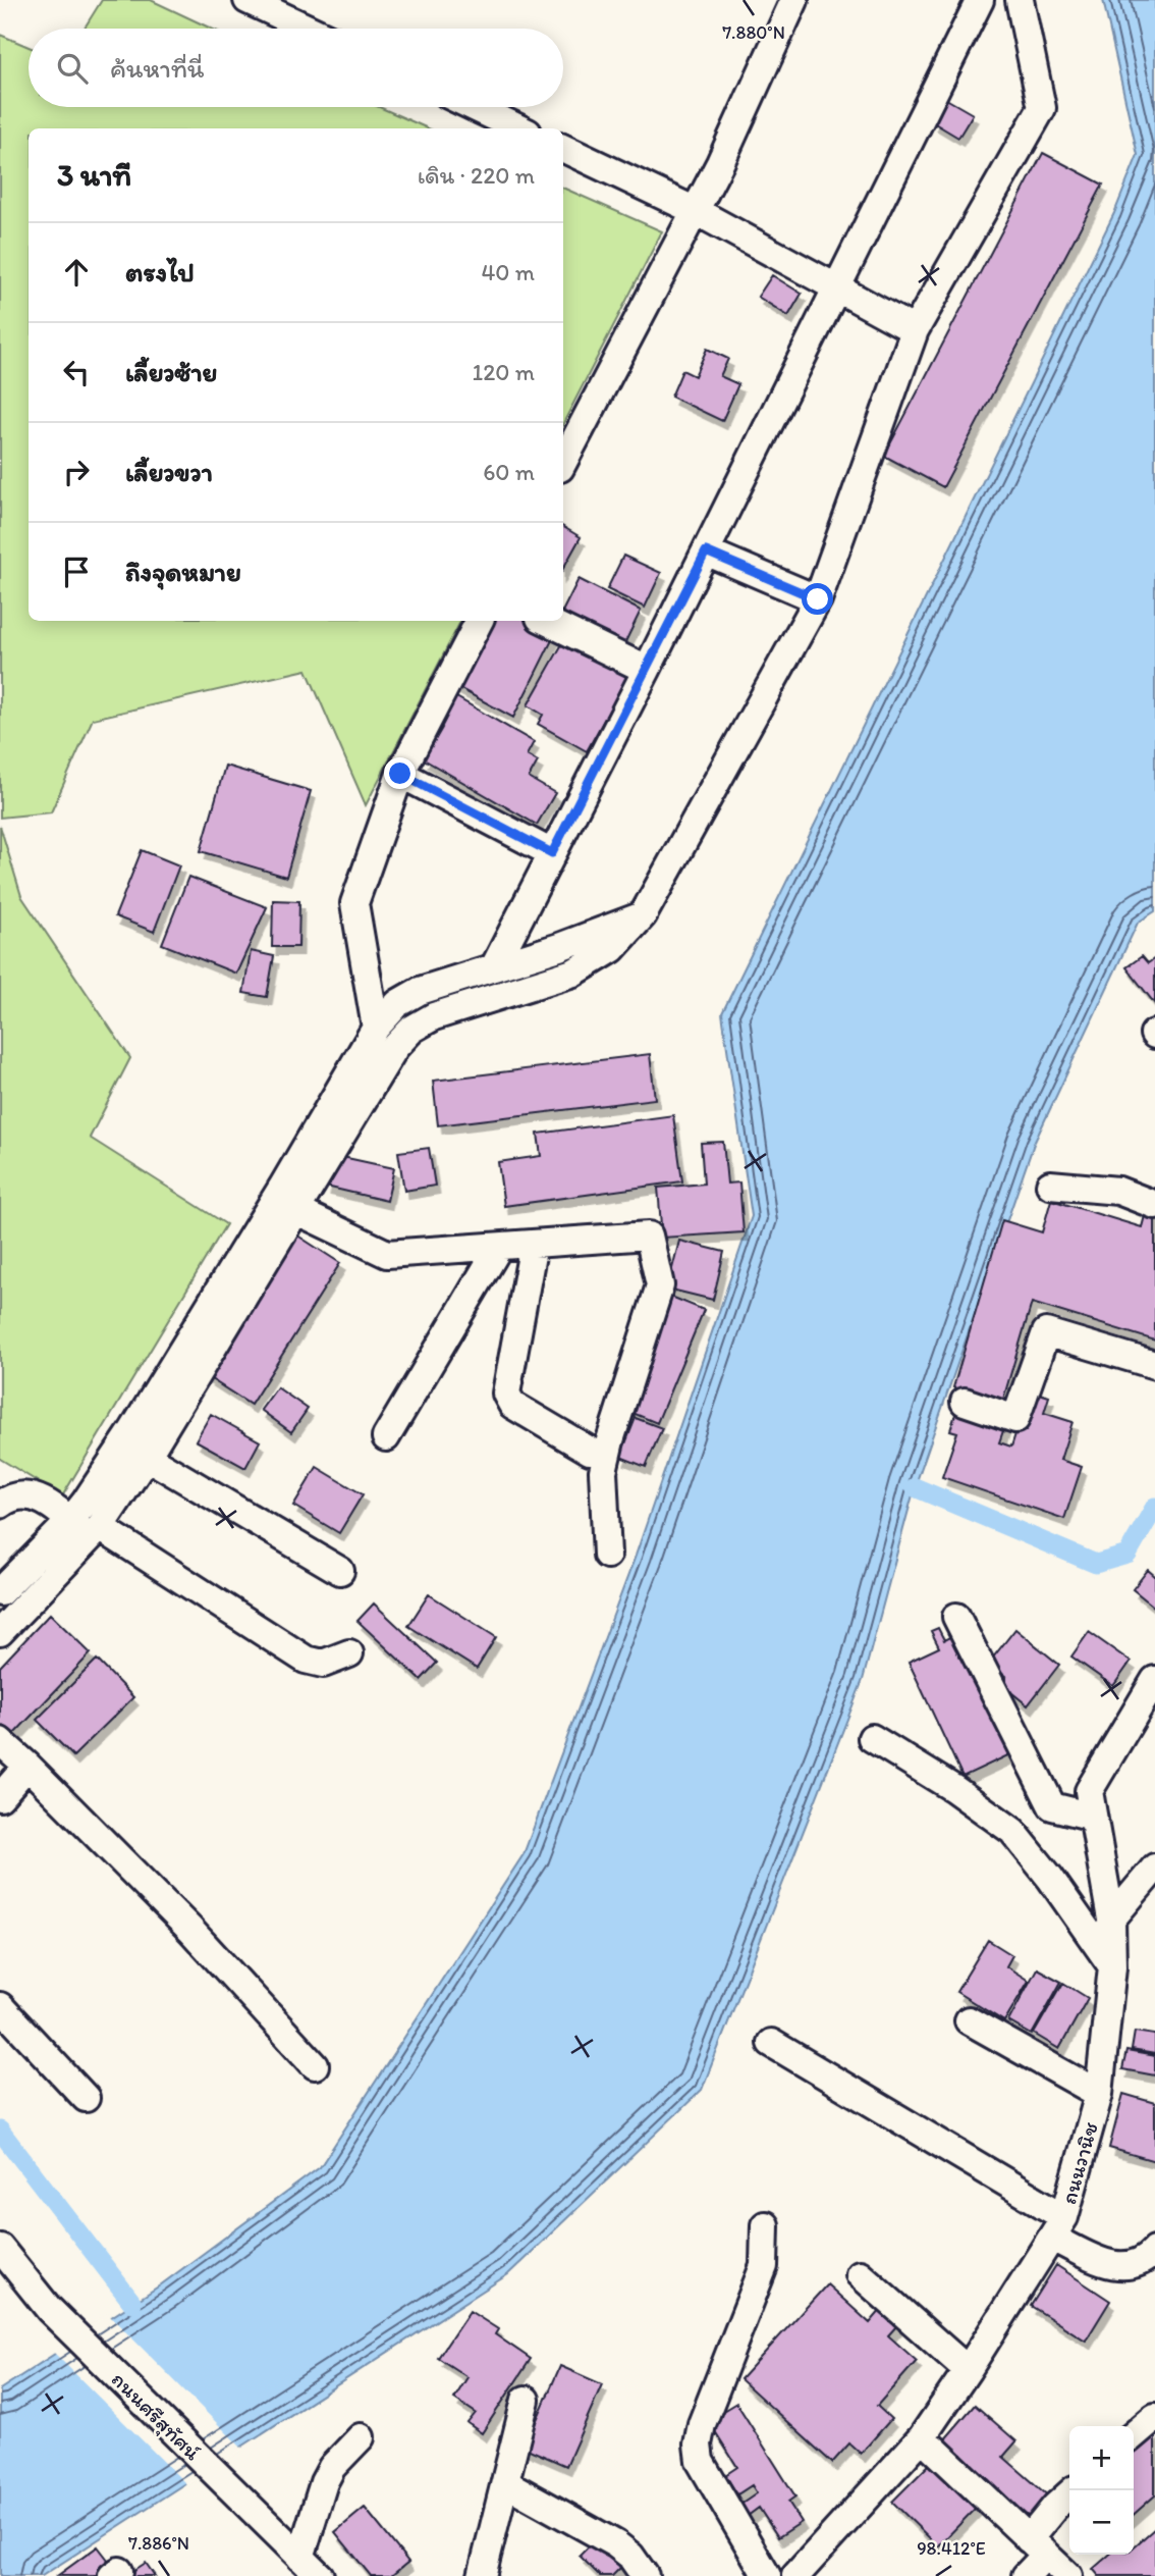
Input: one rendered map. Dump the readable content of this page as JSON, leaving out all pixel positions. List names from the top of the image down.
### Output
{
  "streets": {
    "street": ["ถนนวานิช", "ถนนศรีสุทัศน์"]
  },
  "page": {
    "search": "ค้นหาที่นี่",
    "heading": ["3 นาที", "เดิน · 220 m"],
    "list": [
      ["ตรงไป", "40 m"],
      ["เลี้ยวซ้าย", "120 m"],
      ["เลี้ยวขวา", "60 m"],
      "ถึงจุดหมาย"
    ],
    "map_buttons": ["+", "−"]
  },
  "coordinates": ["7.880°N", "7.886°N", "98.412°E"]
}
